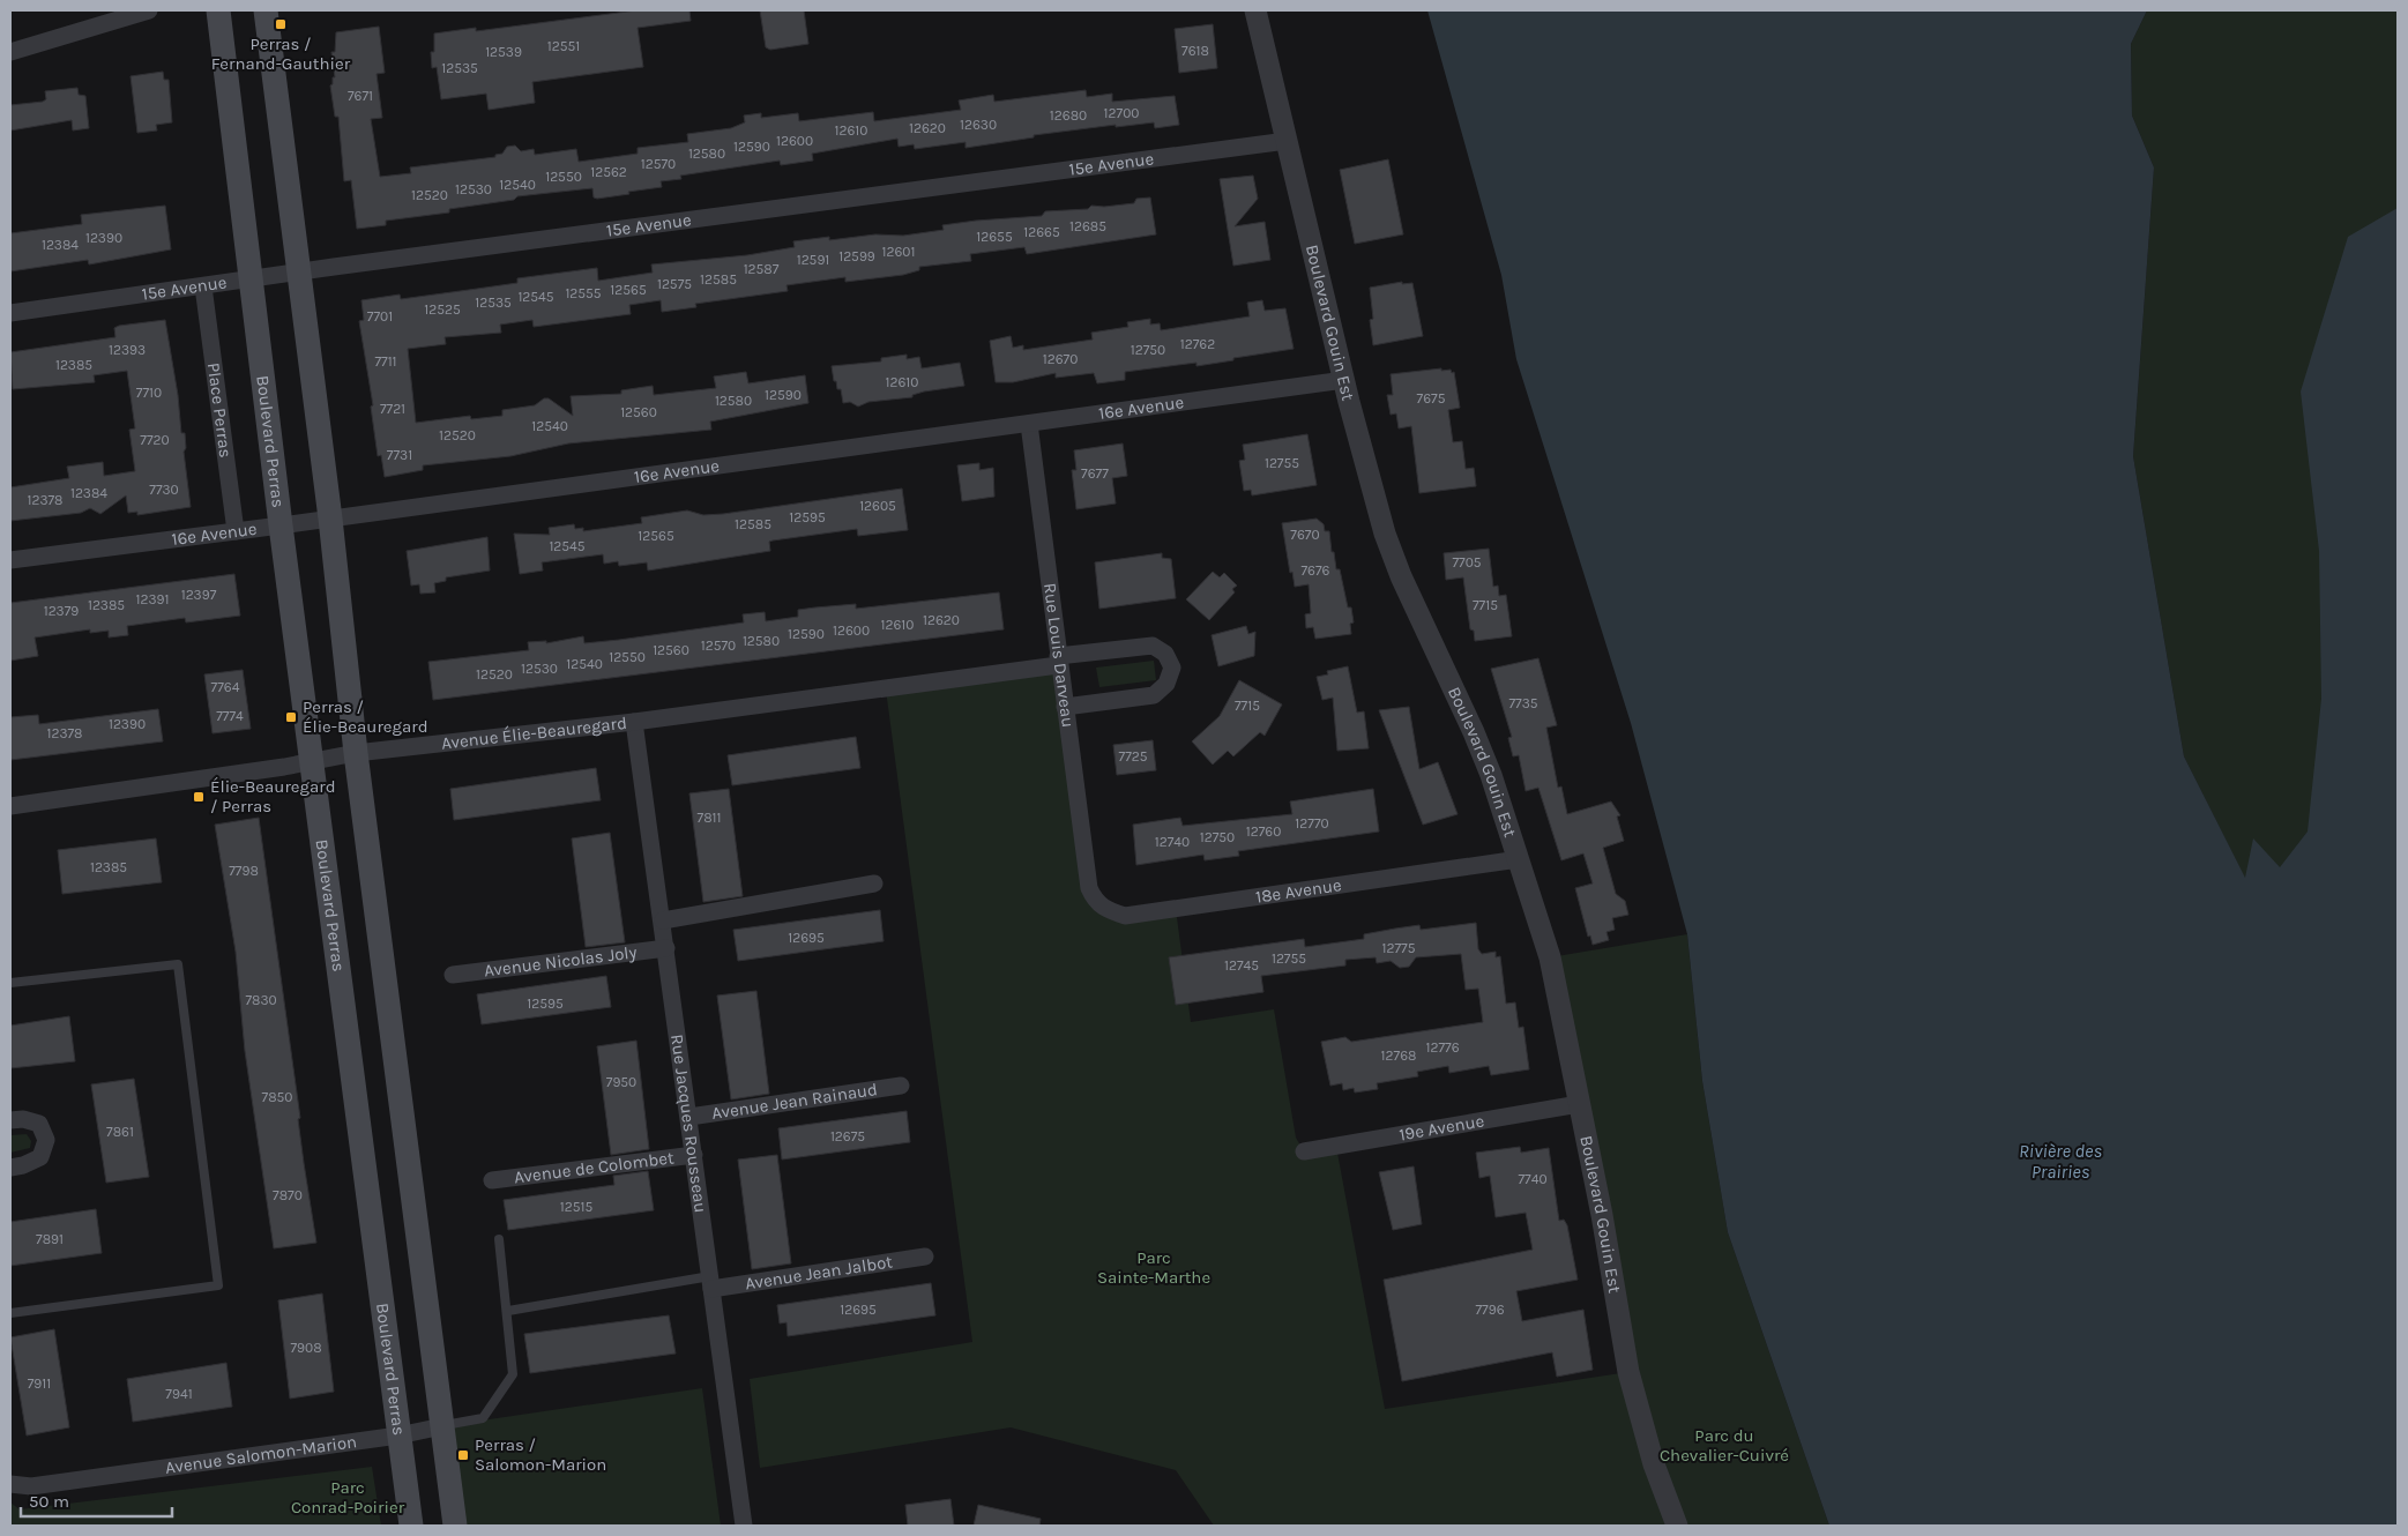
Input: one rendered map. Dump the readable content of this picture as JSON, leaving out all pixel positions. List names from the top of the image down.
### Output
{
  "streets": {
    "main road": ["Boulevard Perras"],
    "street": [
      "15e Avenue",
      "Boulevard Gouin Est",
      "16e Avenue",
      "Place Perras",
      "Rue Louis Darveau",
      "Avenue Élie-Beauregard",
      "18e Avenue",
      "Avenue Nicolas Joly",
      "Avenue Jean Rainaud",
      "Rue Jacques Rousseau",
      "19e Avenue",
      "Avenue de Colombet",
      "Avenue Jean Jalbot",
      "Avenue Salomon-Marion"
    ]
  },
  "crossings": [
    ["15e Avenue", "Boulevard Gouin Est"],
    ["15e Avenue", "Place Perras"],
    ["15e Avenue", "Boulevard Perras"],
    ["Boulevard Gouin Est", "16e Avenue"],
    ["Boulevard Gouin Est", "18e Avenue"],
    ["Boulevard Gouin Est", "19e Avenue"],
    ["16e Avenue", "Place Perras"],
    ["16e Avenue", "Boulevard Perras"],
    ["16e Avenue", "Rue Louis Darveau"],
    ["Boulevard Perras", "Avenue Élie-Beauregard"],
    ["Boulevard Perras", "Avenue Salomon-Marion"],
    ["Rue Louis Darveau", "Avenue Élie-Beauregard"],
    ["Rue Louis Darveau", "18e Avenue"],
    ["Avenue Élie-Beauregard", "Rue Jacques Rousseau"],
    ["Avenue Nicolas Joly", "Rue Jacques Rousseau"],
    ["Avenue Jean Rainaud", "Rue Jacques Rousseau"],
    ["Rue Jacques Rousseau", "Avenue de Colombet"],
    ["Rue Jacques Rousseau", "Avenue Jean Jalbot"]
  ],
  "water": ["Rivière des Prairies"],
  "parks": ["Parc Sainte-Marthe", "Parc du Chevalier-Cuivré", "Parc Conrad-Poirier"],
  "places": {
    "transit": [
      "Perras / Fernand-Gauthier",
      "Perras / Élie-Beauregard",
      "Élie-Beauregard / Perras",
      "Perras / Salomon-Marion"
    ]
  },
  "house_numbers": [
    "12551",
    "7618",
    "12539",
    "12535",
    "7671",
    "12700",
    "12680",
    "12630",
    "12620",
    "12610",
    "12600",
    "12590",
    "12580",
    "12570",
    "12562",
    "12550",
    "12540",
    "12530",
    "12520",
    "12685",
    "12665",
    "12655",
    "12390",
    "12384",
    "12601",
    "12599",
    "12591",
    "12587",
    "12585",
    "12575",
    "12565",
    "12555",
    "12545",
    "12535",
    "12525",
    "7701",
    "12762",
    "12393",
    "12750",
    "12670",
    "7711",
    "12385",
    "12610",
    "7710",
    "12590",
    "7675",
    "12580",
    "7721",
    "12560",
    "12540",
    "12520",
    "7720",
    "7731",
    "12755",
    "7677",
    "7730",
    "12384",
    "12378",
    "12605",
    "12595",
    "12585",
    "7670",
    "12565",
    "12545",
    "7705",
    "7676",
    "12397",
    "12391",
    "12385",
    "7715",
    "12379",
    "12620",
    "12610",
    "12600",
    "12590",
    "12580",
    "12570",
    "12560",
    "12550",
    "12540",
    "12530",
    "12520",
    "7764",
    "7735",
    "7715",
    "7774",
    "12390",
    "12378",
    "7725",
    "7811",
    "12770",
    "12760",
    "12750",
    "12740",
    "12385",
    "7798",
    "12695",
    "12775",
    "12755",
    "12745",
    "7830",
    "12595",
    "12776",
    "12768",
    "7950",
    "7850",
    "7861",
    "12675",
    "7740",
    "7870",
    "12515",
    "7891",
    "12695",
    "7796",
    "7908",
    "7911",
    "7941"
  ],
  "scale_bar": "50 m"
}
